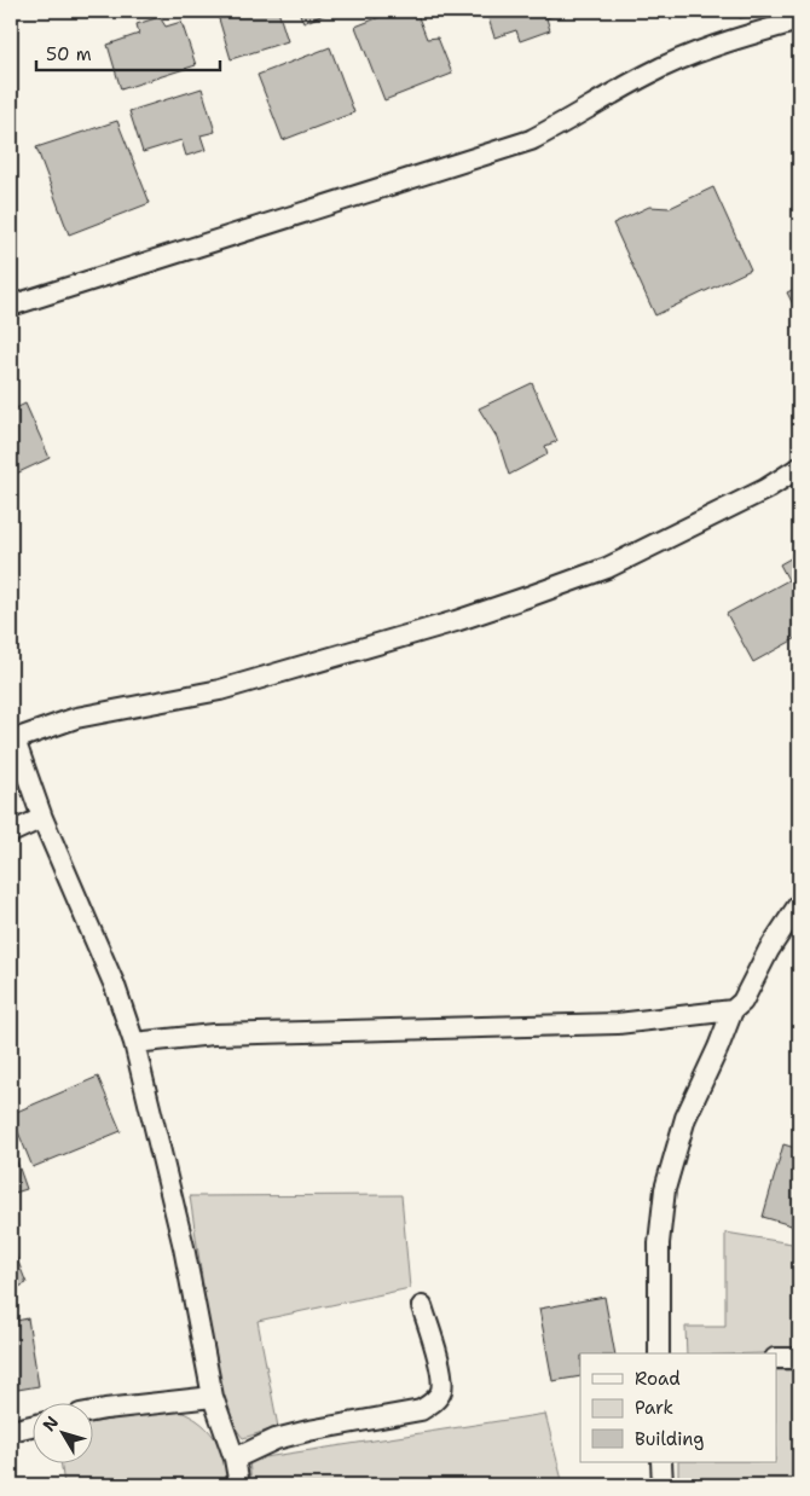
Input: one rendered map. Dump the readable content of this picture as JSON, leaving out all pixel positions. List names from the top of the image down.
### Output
{
  "legend": ["Road", "Park", "Building"],
  "scale_bar": "50 m",
  "north": "top left"
}
